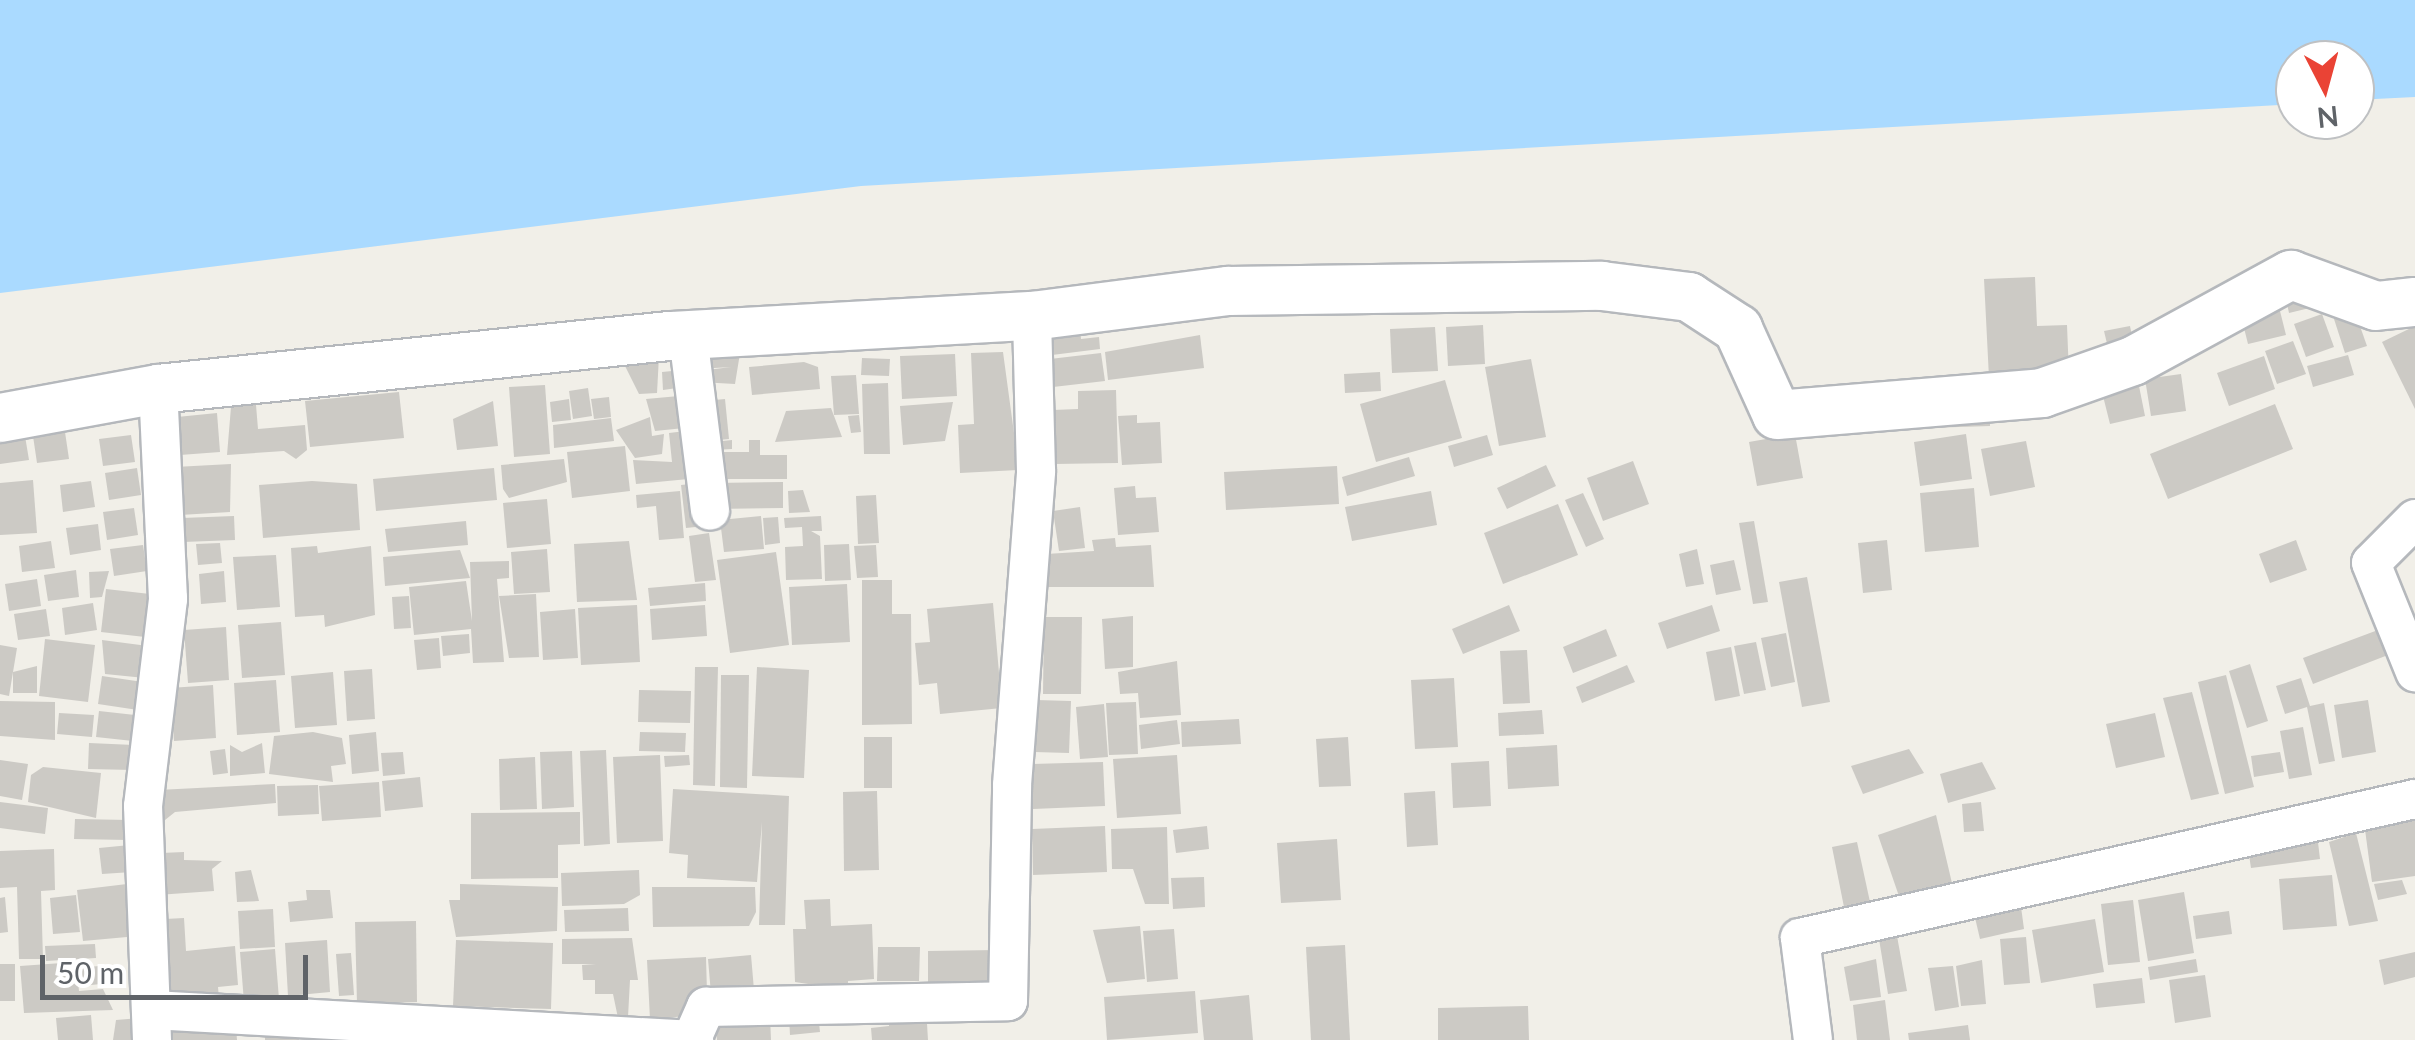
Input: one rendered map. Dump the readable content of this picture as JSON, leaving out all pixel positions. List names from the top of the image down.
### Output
{
  "scale_bar": "50 m",
  "north": "bottom"
}
